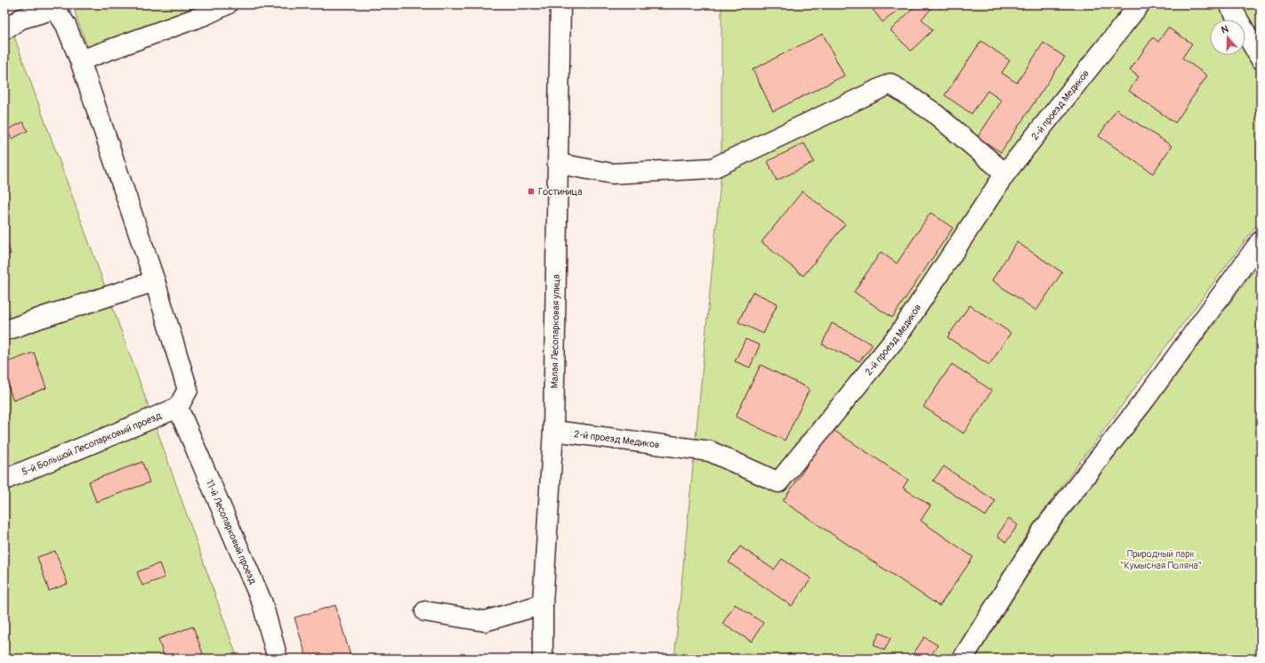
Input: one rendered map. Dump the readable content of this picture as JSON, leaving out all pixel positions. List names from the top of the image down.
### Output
{
  "streets": {
    "street": [
      "2-й проезд Медиков",
      "Малая Лесопарковая улица",
      "5-й Большой Лесопарковый проезд",
      "11-й Лесопарковый проезд"
    ]
  },
  "crossings": [
    ["2-й проезд Медиков", "Малая Лесопарковая улица"],
    ["5-й Большой Лесопарковый проезд", "11-й Лесопарковый проезд"]
  ],
  "parks": ["Природный парк \"Кумысная Поляна\""],
  "places": {
    "transit": ["Гостиница"]
  },
  "north": "top"
}
